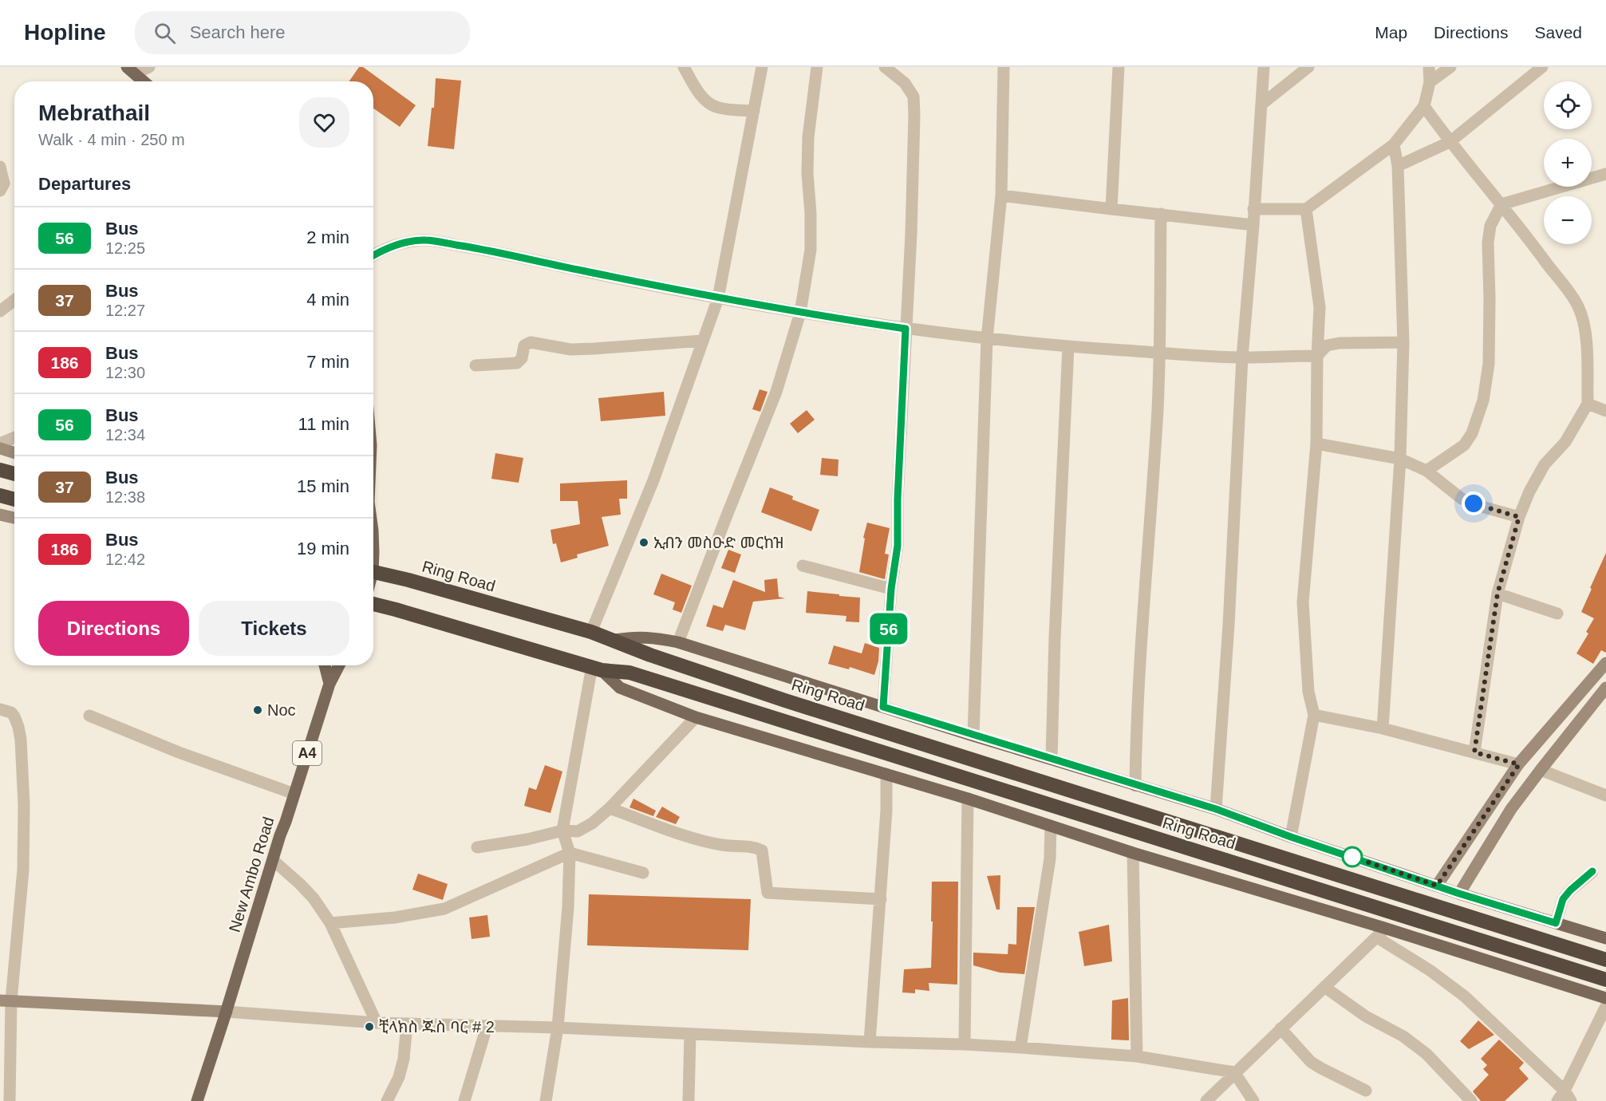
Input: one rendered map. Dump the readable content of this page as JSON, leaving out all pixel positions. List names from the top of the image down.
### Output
{
  "streets": {
    "highway": ["Ring Road"],
    "main road": ["A4", "New Ambo Road"]
  },
  "places": ["ኢብን መስዑድ መርከዝ", "Noc", "ቺላክስ ጁስ ባር # 2"],
  "lines": ["bus line 56"],
  "page": {
    "header": "Hopline",
    "search": "Search here",
    "nav": ["Map", "Directions", "Saved"],
    "on_map": "56",
    "map_buttons": ["+", "−"],
    "heading": [
      ["Mebrathail", "Walk · 4 min · 250 m"],
      "Departures"
    ],
    "list": [
      {
        "mark": "56",
        "name": "Bus",
        "note": "12:25",
        "value": "2 min"
      },
      {
        "mark": "37",
        "name": "Bus",
        "note": "12:27",
        "value": "4 min"
      },
      {
        "mark": "186",
        "name": "Bus",
        "note": "12:30",
        "value": "7 min"
      },
      {
        "mark": "56",
        "name": "Bus",
        "note": "12:34",
        "value": "11 min"
      },
      {
        "mark": "37",
        "name": "Bus",
        "note": "12:38",
        "value": "15 min"
      },
      {
        "mark": "186",
        "name": "Bus",
        "note": "12:42",
        "value": "19 min"
      }
    ],
    "buttons": ["Directions", "Tickets"]
  }
}
